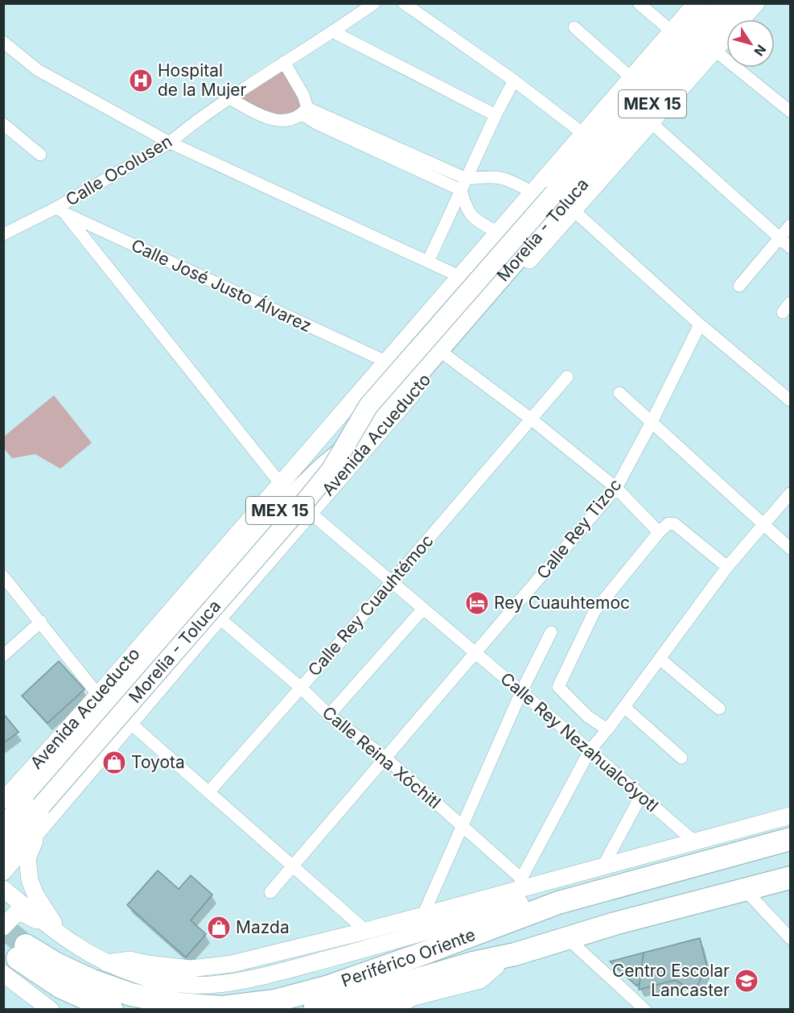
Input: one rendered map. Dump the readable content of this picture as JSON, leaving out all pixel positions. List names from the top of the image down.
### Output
{
  "streets": {
    "highway": ["Periférico Oriente"],
    "main road": ["MEX 15", "Morelia - Toluca"],
    "street": [
      "Calle Ocolusen",
      "Calle José Justo Álvarez",
      "Avenida Acueducto",
      "Calle Rey Tizoc",
      "Calle Rey Cuauhtémoc",
      "Calle Rey Nezahualcóyotl",
      "Calle Reina Xóchitl"
    ]
  },
  "crossings": [
    ["Calle Ocolusen", "Calle José Justo Álvarez"],
    ["Morelia - Toluca", "Avenida Acueducto"],
    ["Calle José Justo Álvarez", "Avenida Acueducto"],
    ["Avenida Acueducto", "Calle Rey Nezahualcóyotl"],
    ["Avenida Acueducto", "Calle Reina Xóchitl"],
    ["Calle Rey Tizoc", "Calle Rey Nezahualcóyotl"],
    ["Calle Rey Tizoc", "Calle Reina Xóchitl"],
    ["Calle Rey Cuauhtémoc", "Calle Rey Nezahualcóyotl"],
    ["Calle Rey Cuauhtémoc", "Calle Reina Xóchitl"]
  ],
  "places": {
    "hospital": ["Hospital de la Mujer"],
    "hotel": ["Rey Cuauhtemoc"],
    "shop": ["Toyota", "Mazda"],
    "school or university": ["Centro Escolar Lancaster"]
  },
  "north": "bottom right"
}
